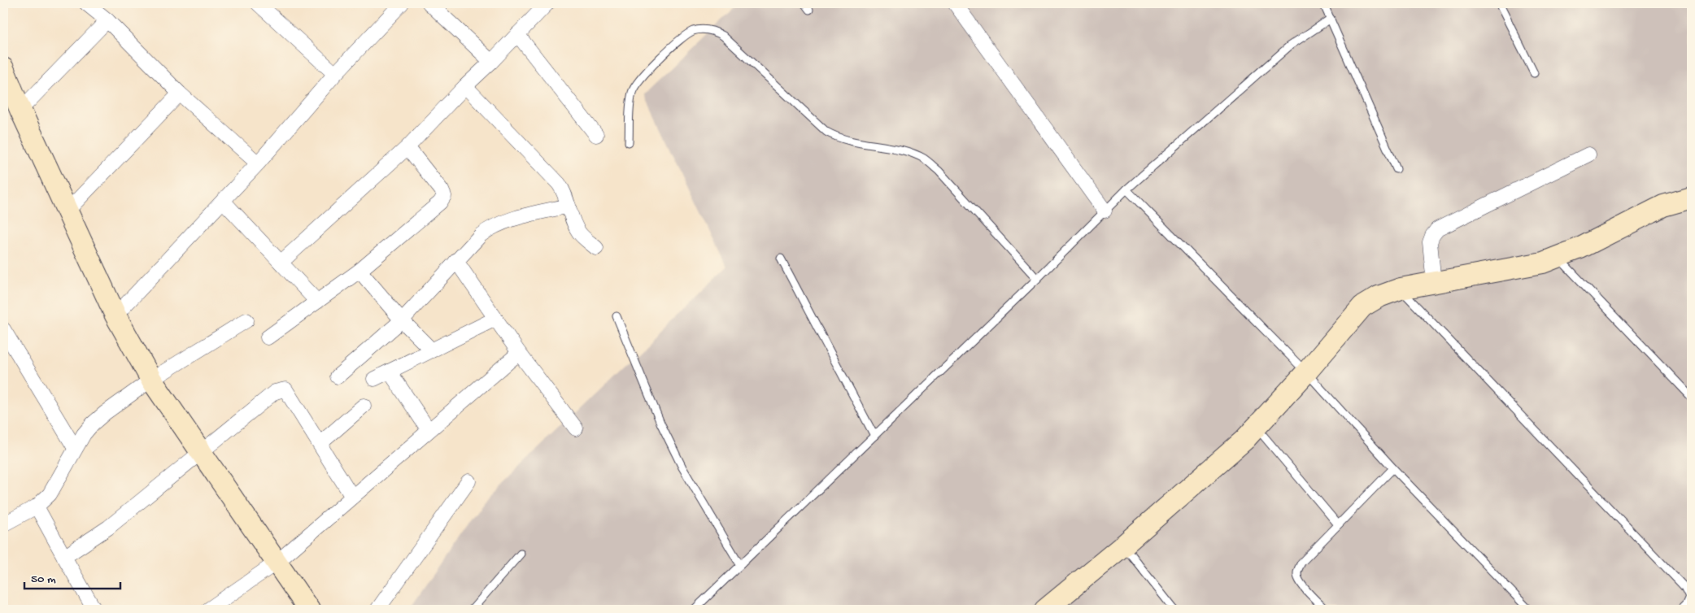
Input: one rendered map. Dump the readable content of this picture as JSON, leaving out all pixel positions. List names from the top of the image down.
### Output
{
  "scale_bar": "50 m"
}
